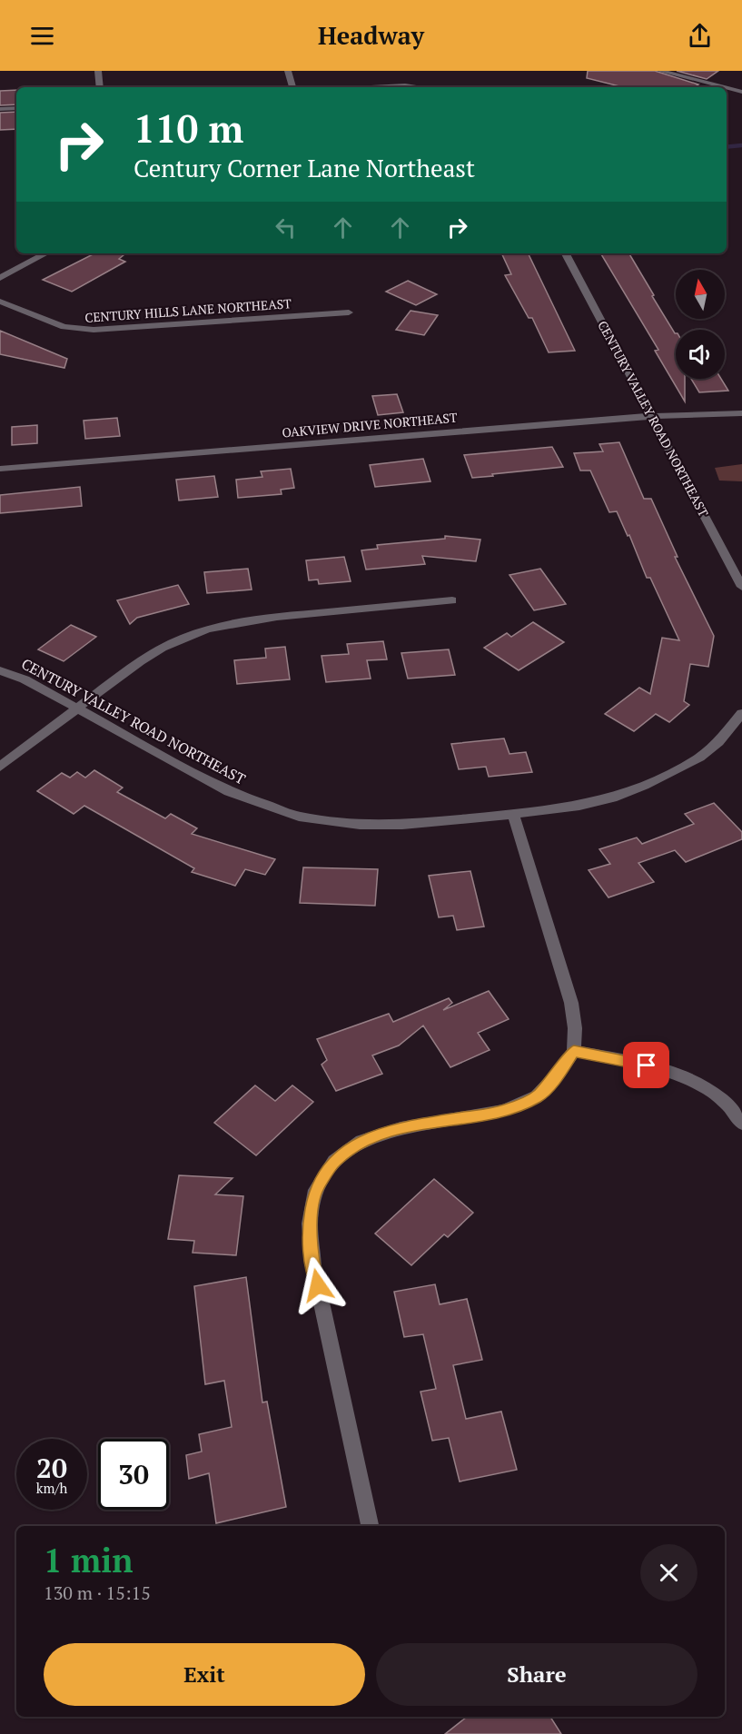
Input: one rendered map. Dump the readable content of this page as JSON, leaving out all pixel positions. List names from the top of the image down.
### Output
{
  "streets": {
    "street": ["CENTURY HILLS LANE NORTHEAST", "CENTURY VALLEY ROAD NORTHEAST", "OAKVIEW DRIVE NORTHEAST"]
  },
  "crossings": [
    ["CENTURY VALLEY ROAD NORTHEAST", "OAKVIEW DRIVE NORTHEAST"]
  ],
  "north": "top",
  "page": {
    "header": "Headway",
    "turn": ["110 m", "Century Corner Lane Northeast"],
    "speed": "20 km/h",
    "limit": "30",
    "heading": ["1 min", "130 m · 15:15"],
    "buttons": ["Exit", "Share"]
  }
}
